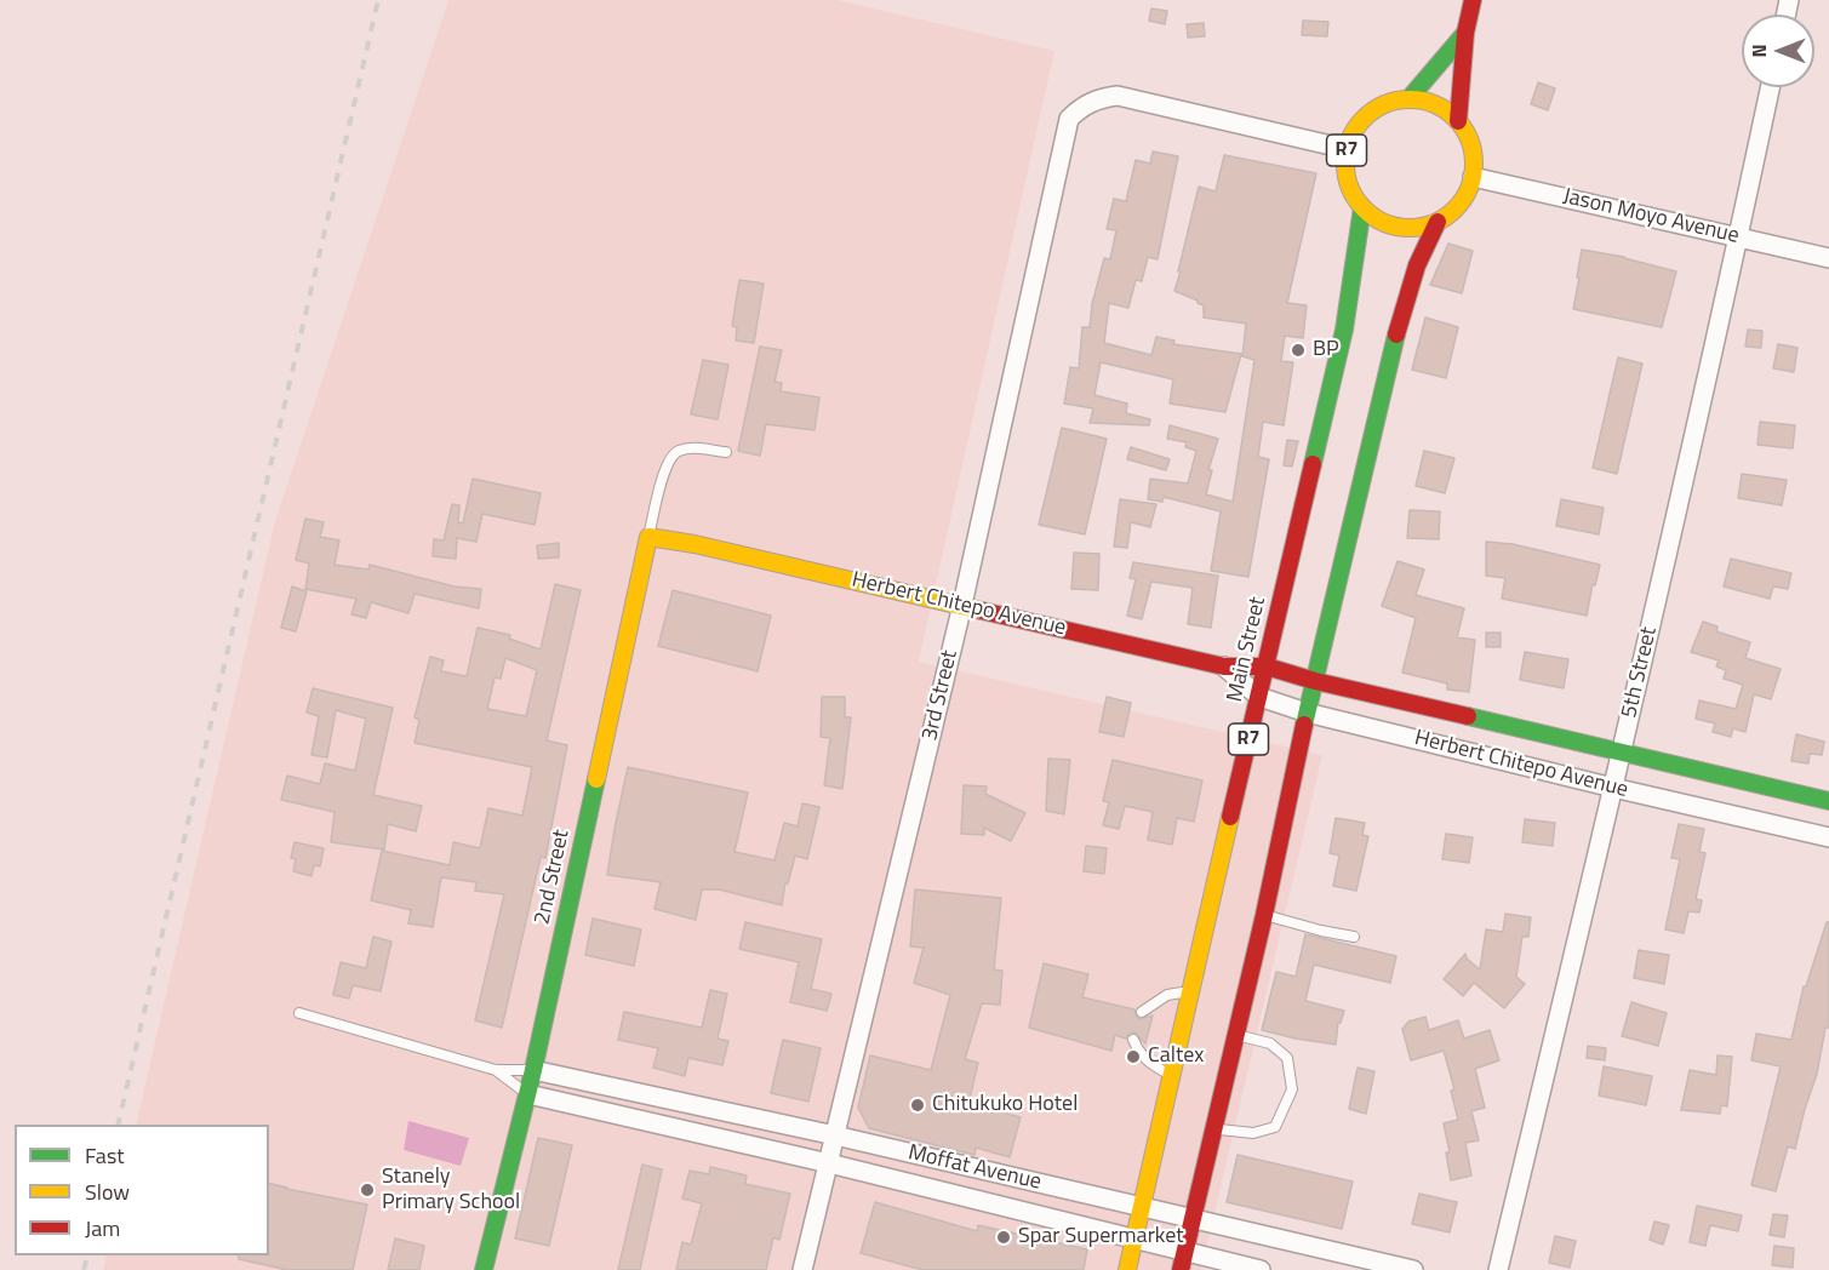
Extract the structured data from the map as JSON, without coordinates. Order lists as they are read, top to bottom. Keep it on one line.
{"streets":{"main road":["R7","Herbert Chitepo Avenue","Main Street","2nd Street"],"street":["Jason Moyo Avenue","5th Street","3rd Street","Moffat Avenue"]},"crossings":[["R7","Jason Moyo Avenue"],["R7","Herbert Chitepo Avenue"],["R7","Main Street"],["R7","3rd Street"],["R7","Moffat Avenue"],["Jason Moyo Avenue","Main Street"],["Jason Moyo Avenue","5th Street"],["Jason Moyo Avenue","3rd Street"],["Herbert Chitepo Avenue","Main Street"],["Herbert Chitepo Avenue","5th Street"],["Herbert Chitepo Avenue","3rd Street"],["Herbert Chitepo Avenue","2nd Street"],["Main Street","3rd Street"],["Main Street","Moffat Avenue"],["3rd Street","Moffat Avenue"],["2nd Street","Moffat Avenue"]],"places":["BP","Caltex","Chitukuko Hotel","Stanely Primary School","Spar Supermarket"],"legend":["Fast","Slow","Jam"],"north":"left"}
